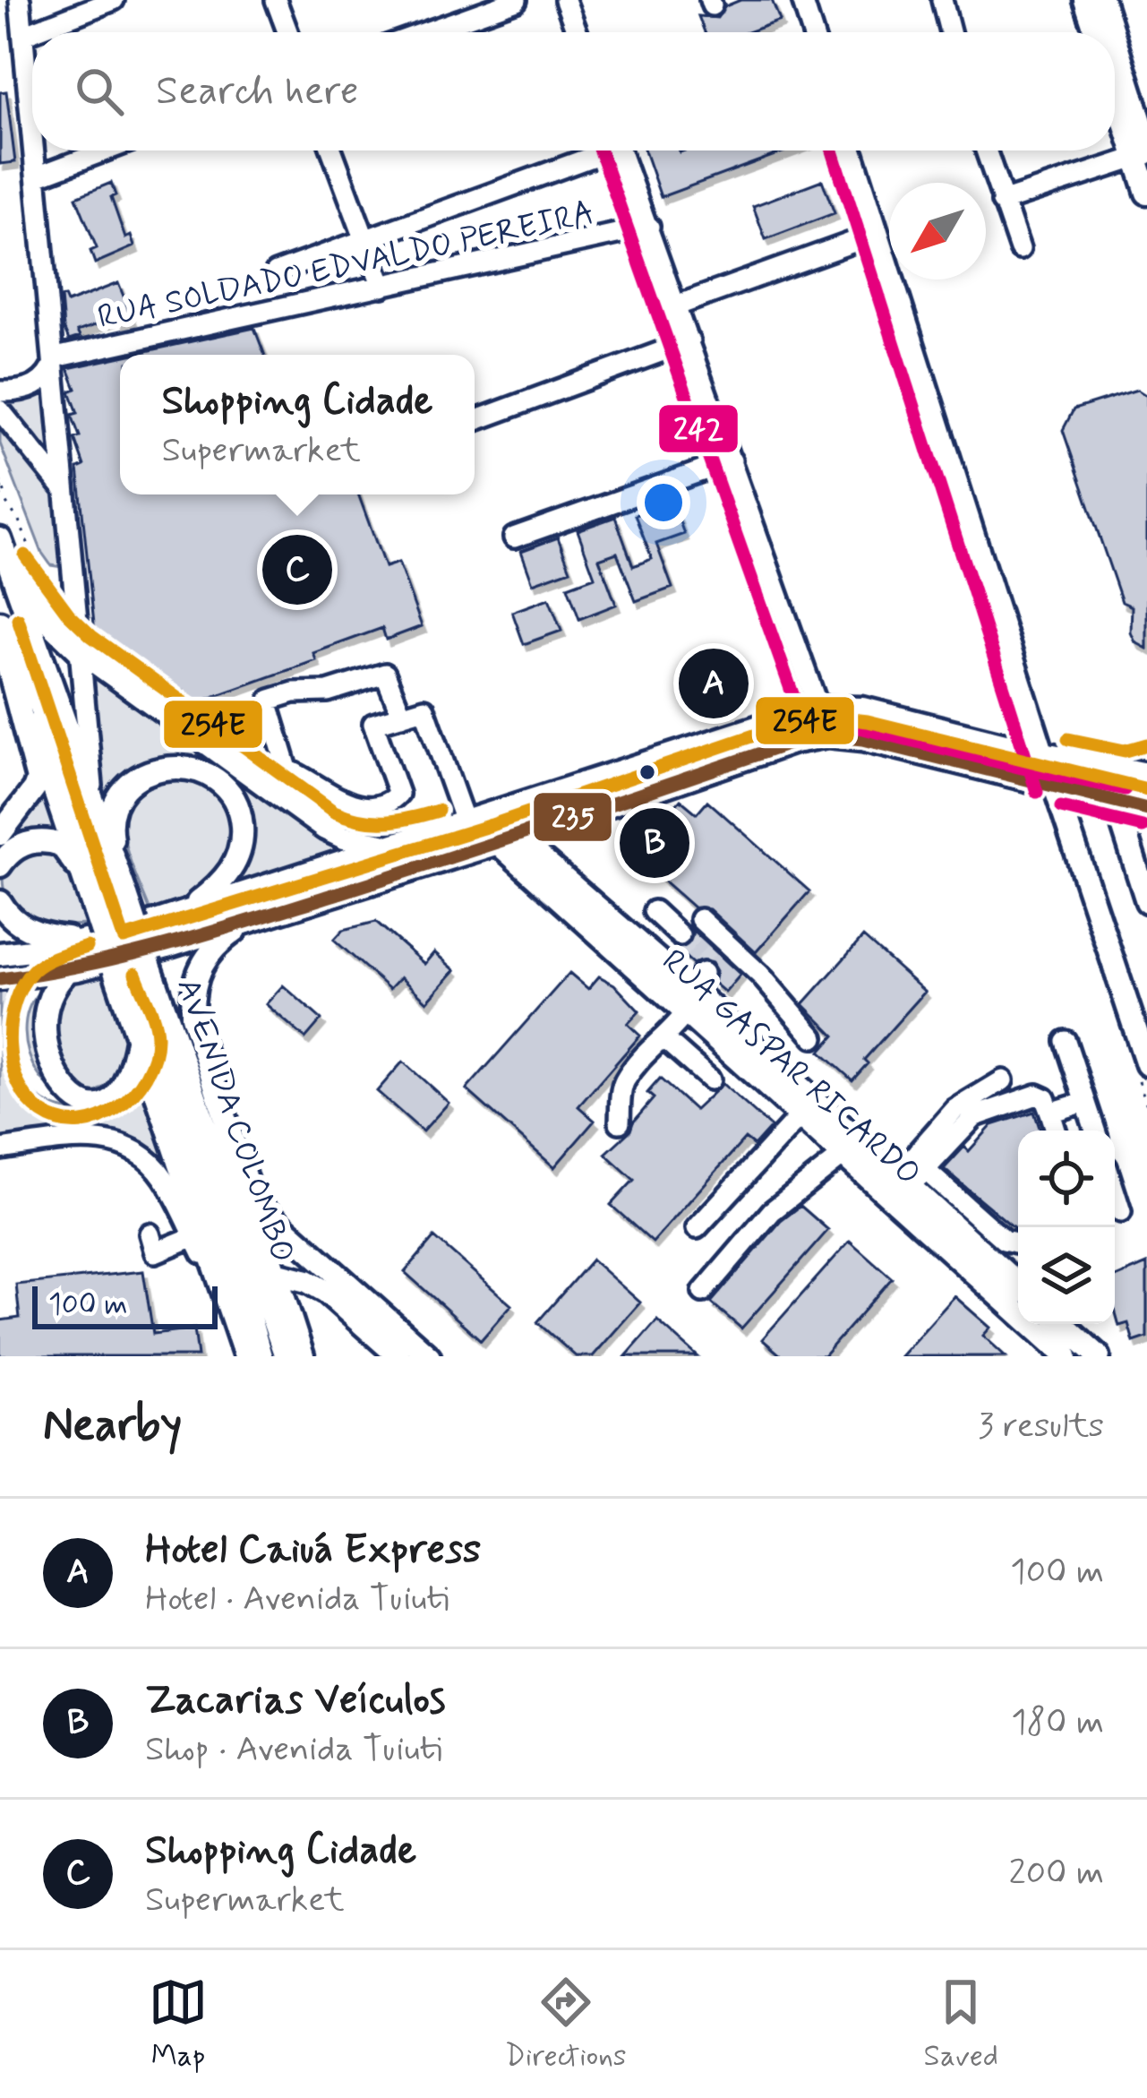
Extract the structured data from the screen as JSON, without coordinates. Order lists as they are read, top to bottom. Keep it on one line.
{"streets":{"main road":["RUA GASPAR RICARDO","AVENIDA COLOMBO"],"street":["RUA SOLDADO EDVALDO PEREIRA"]},"lines":["transit line 242","transit line 254E","transit line 235"],"scale_bar":"100 m","north":"bottom left","page":{"search":"Search here","popup":["Shopping Cidade","Supermarket"],"pins":["C","A","B"],"scale":"100 m","heading":["Nearby","3 results"],"list":[{"mark":"A","name":"Hotel Caiuá Express","note":"Hotel · Avenida Tuiuti","value":"100 m"},{"mark":"B","name":"Zacarias Veículos","note":"Shop · Avenida Tuiuti","value":"180 m"},{"mark":"C","name":"Shopping Cidade","note":"Supermarket","value":"200 m"}],"nav":["Map","Directions","Saved"]}}
